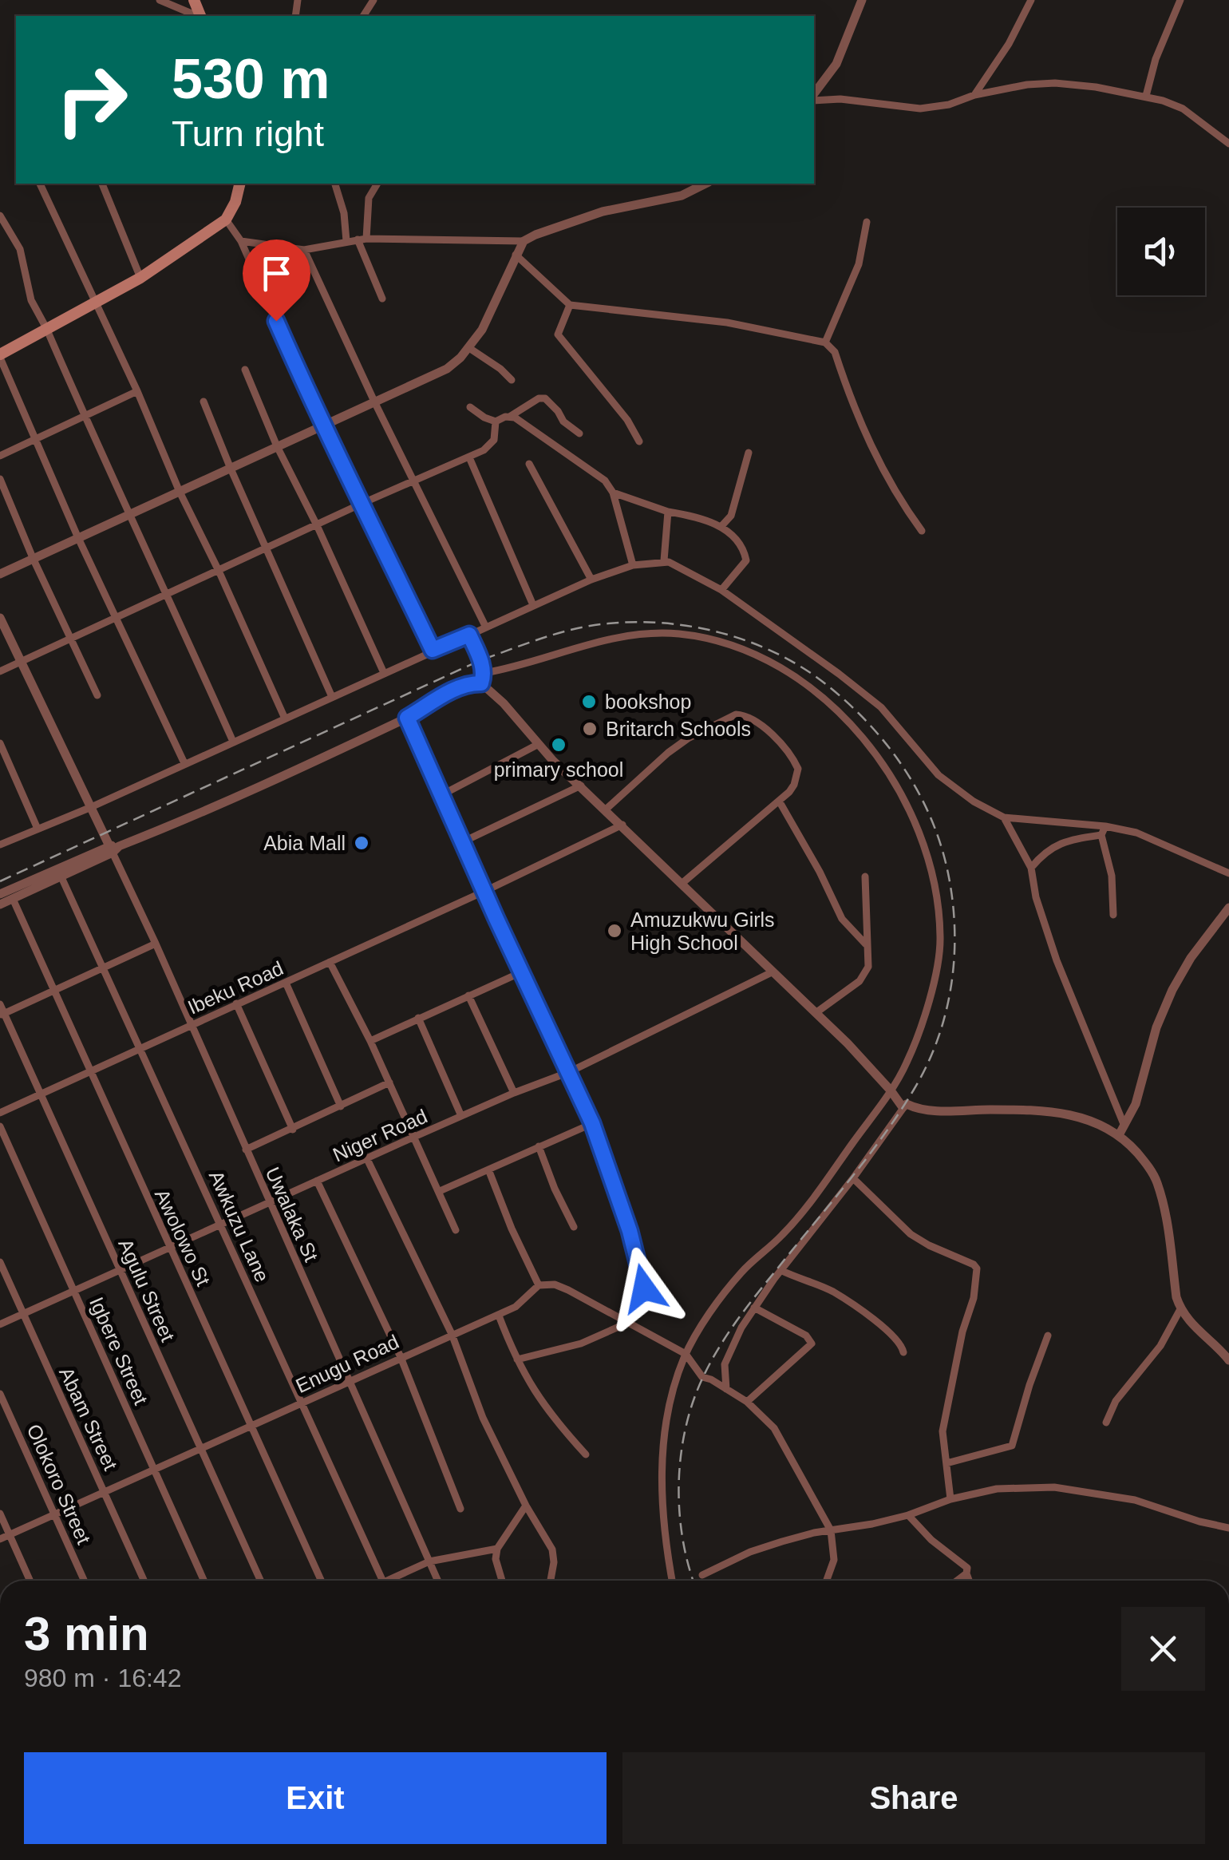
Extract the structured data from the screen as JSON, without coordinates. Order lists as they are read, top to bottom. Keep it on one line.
{"streets":{"street":["Ibeku Road","Niger Road","Uwalaka St","Awkuzu Lane","Awolowo St","Agulu Street","Igbere Street","Enugu Road","Abam Street","Olokoro Street"]},"crossings":[["Ibeku Road","Uwalaka St"],["Ibeku Road","Awkuzu Lane"],["Ibeku Road","Awolowo St"],["Ibeku Road","Agulu Street"],["Niger Road","Uwalaka St"],["Niger Road","Awkuzu Lane"],["Niger Road","Awolowo St"],["Niger Road","Agulu Street"],["Niger Road","Igbere Street"],["Niger Road","Abam Street"],["Uwalaka St","Enugu Road"],["Awkuzu Lane","Enugu Road"],["Awolowo St","Enugu Road"],["Agulu Street","Enugu Road"],["Igbere Street","Enugu Road"],["Enugu Road","Abam Street"],["Enugu Road","Olokoro Street"]],"places":["bookshop","Britarch Schools","primary school","Abia Mall","Amuzukwu Girls High School"],"page":{"turn":["530 m","Turn right"],"heading":["3 min","980 m · 16:42"],"buttons":["Exit","Share"]}}
